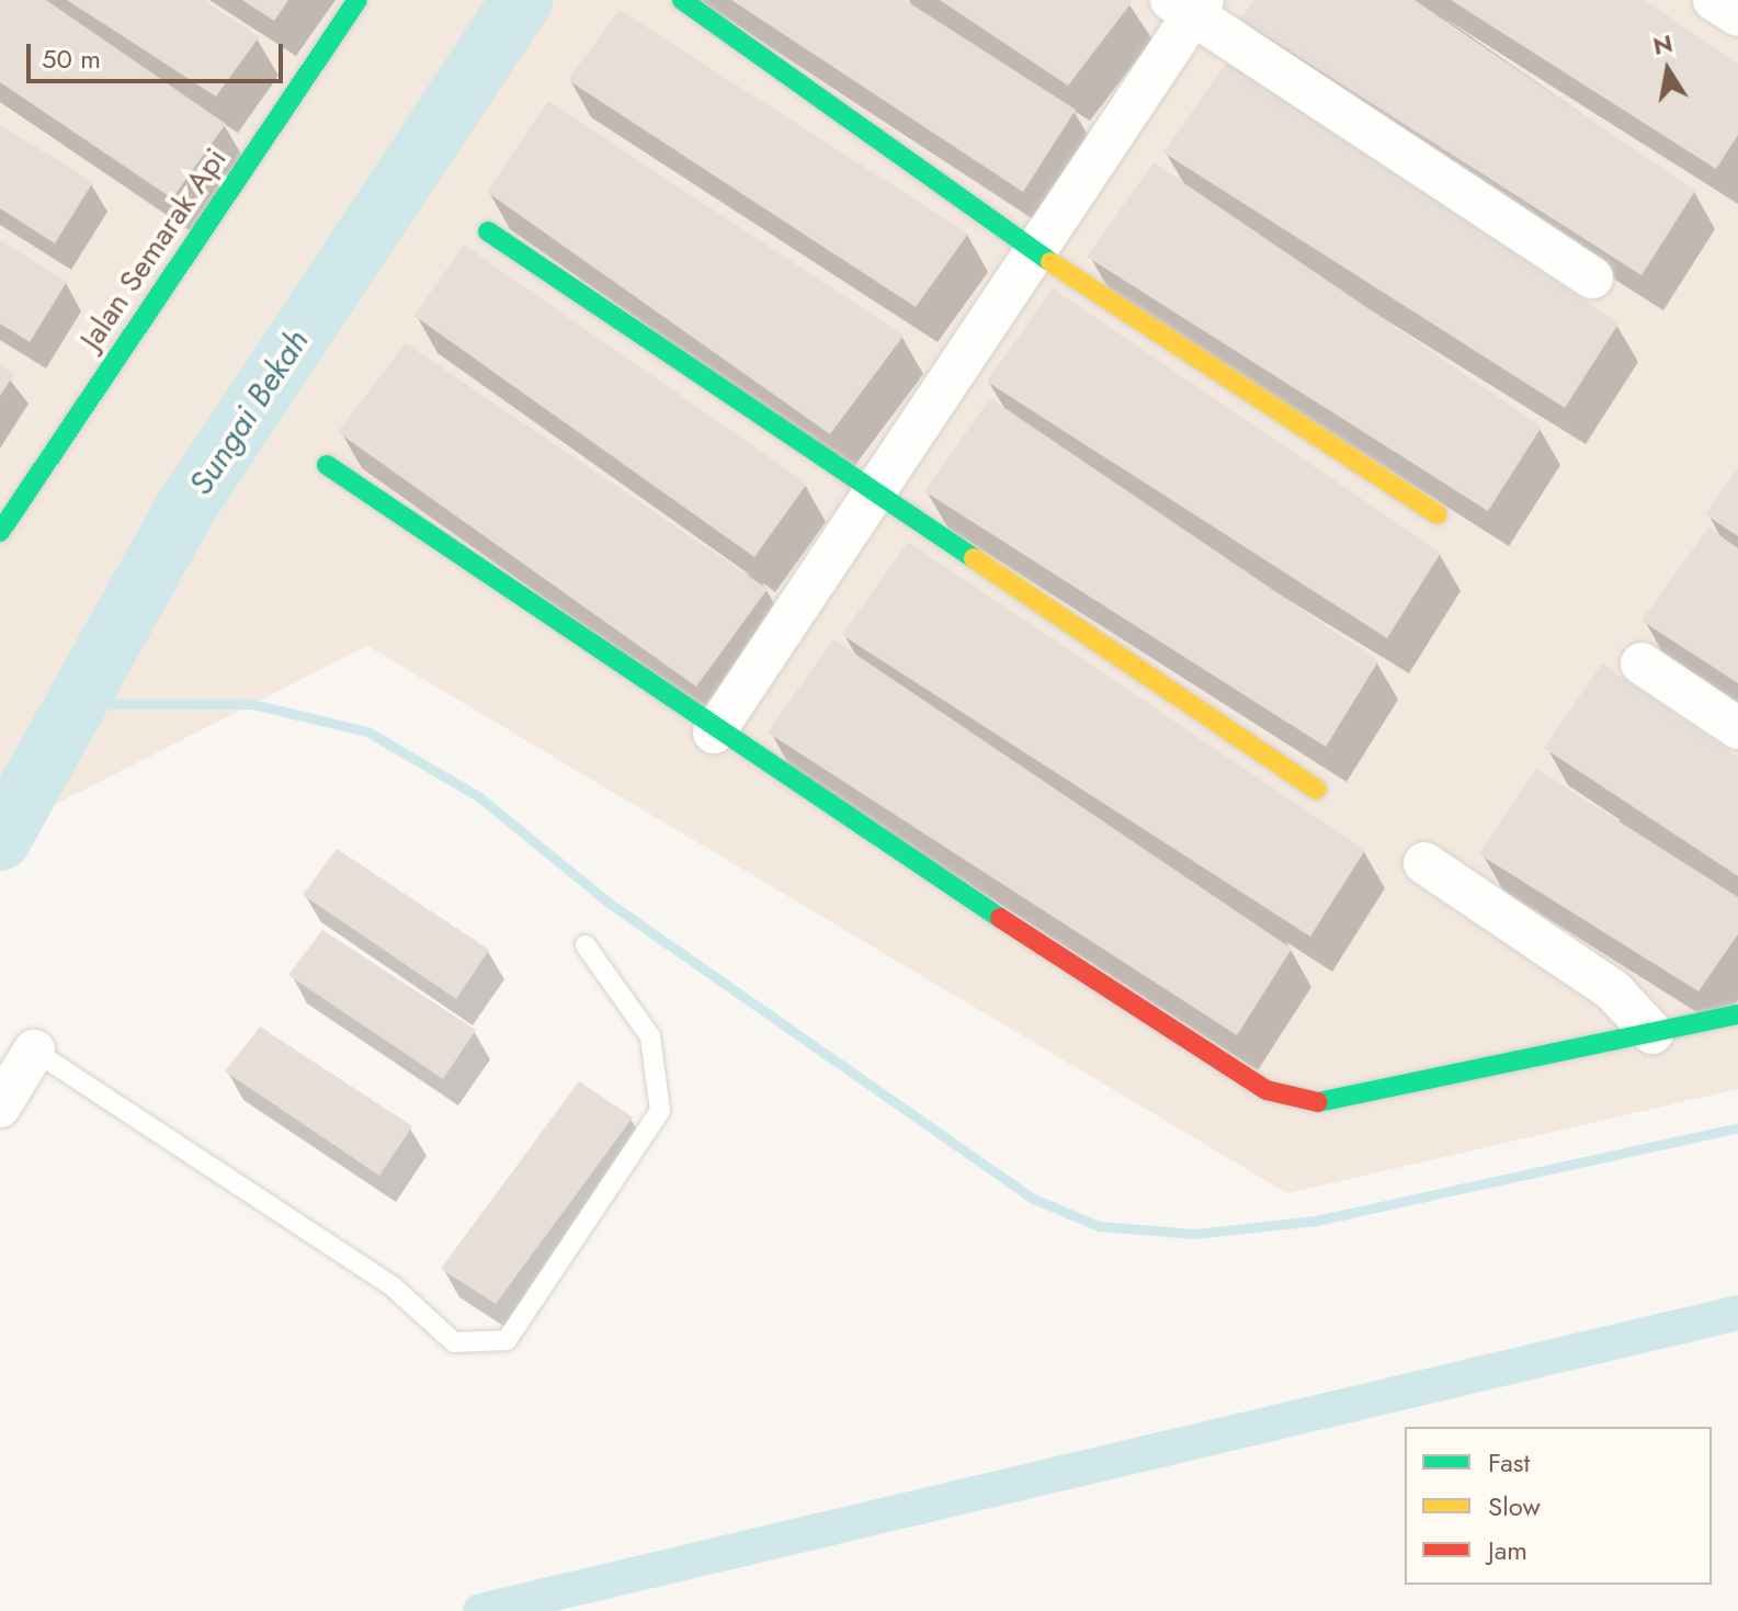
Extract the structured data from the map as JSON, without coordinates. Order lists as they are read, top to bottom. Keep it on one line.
{"streets":{"street":["Jalan Semarak Api"]},"water":["Sungai Bekah"],"legend":["Fast","Slow","Jam"],"scale_bar":"50 m","north":"top"}
